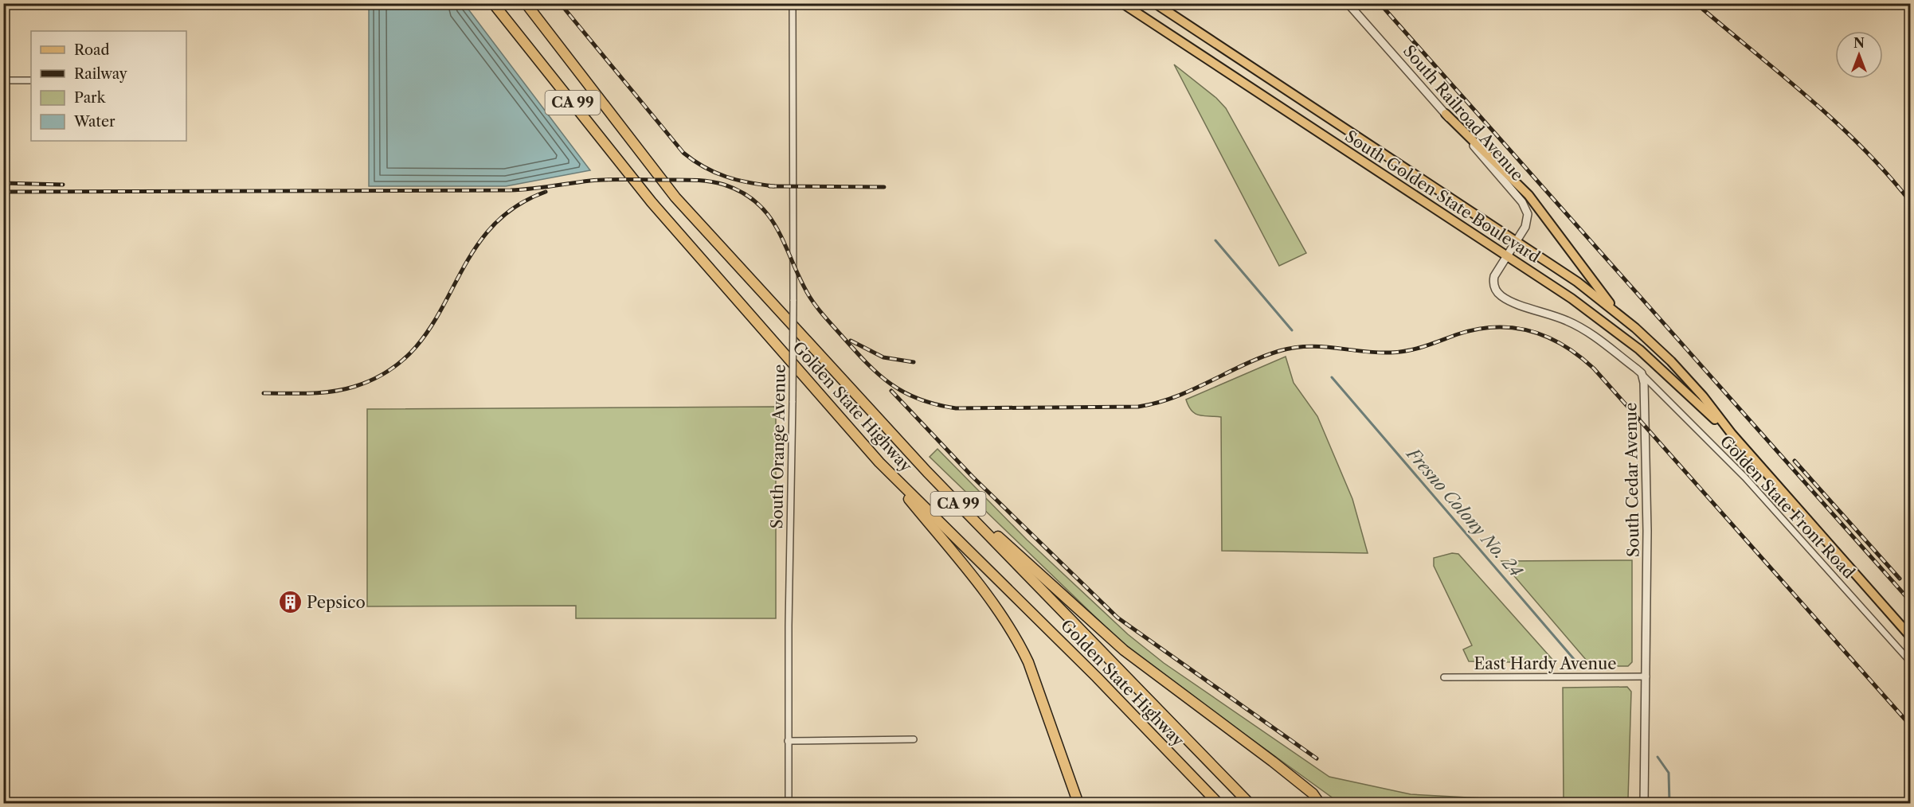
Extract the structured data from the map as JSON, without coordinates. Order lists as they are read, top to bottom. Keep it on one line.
{"streets":{"highway":["CA 99","Golden State Highway"],"main road":["South Golden State Boulevard"],"street":["South Railroad Avenue","South Orange Avenue","South Cedar Avenue","Golden State Front Road","East Hardy Avenue"]},"crossings":[["South Railroad Avenue","South Golden State Boulevard"],["South Cedar Avenue","Golden State Front Road"],["South Cedar Avenue","East Hardy Avenue"]],"water":["Fresno Colony No. 24"],"places":{"building":["Pepsico"]},"legend":["Road","Railway","Park","Water"],"north":"top"}
